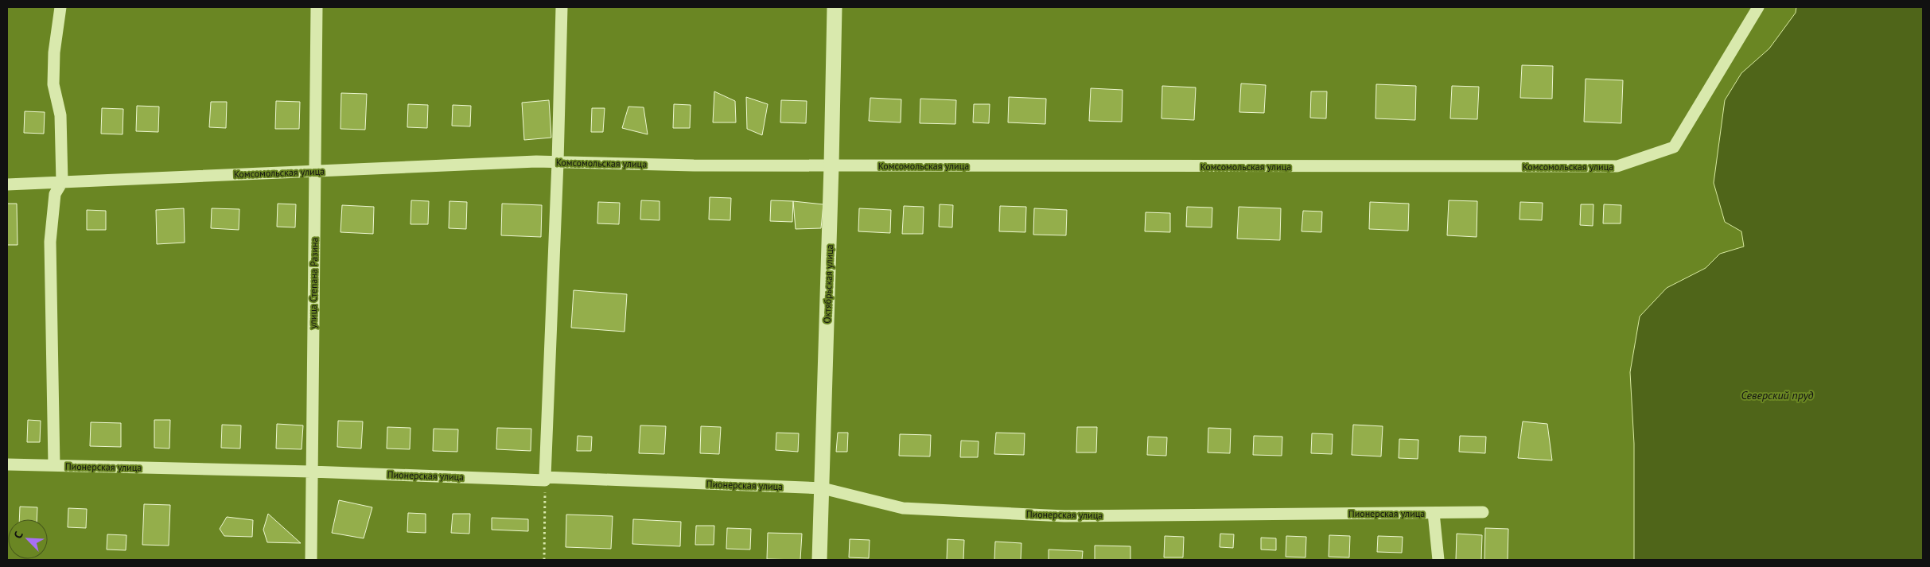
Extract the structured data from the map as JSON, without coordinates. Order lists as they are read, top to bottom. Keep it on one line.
{"streets":{"street":["Комсомольская улица","улица Степана Разина","Октябрьская улица","Пионерская улица"]},"crossings":[["Комсомольская улица","улица Степана Разина"],["Комсомольская улица","Октябрьская улица"],["улица Степана Разина","Пионерская улица"],["Октябрьская улица","Пионерская улица"]],"water":["Северский пруд"],"north":"top left"}
